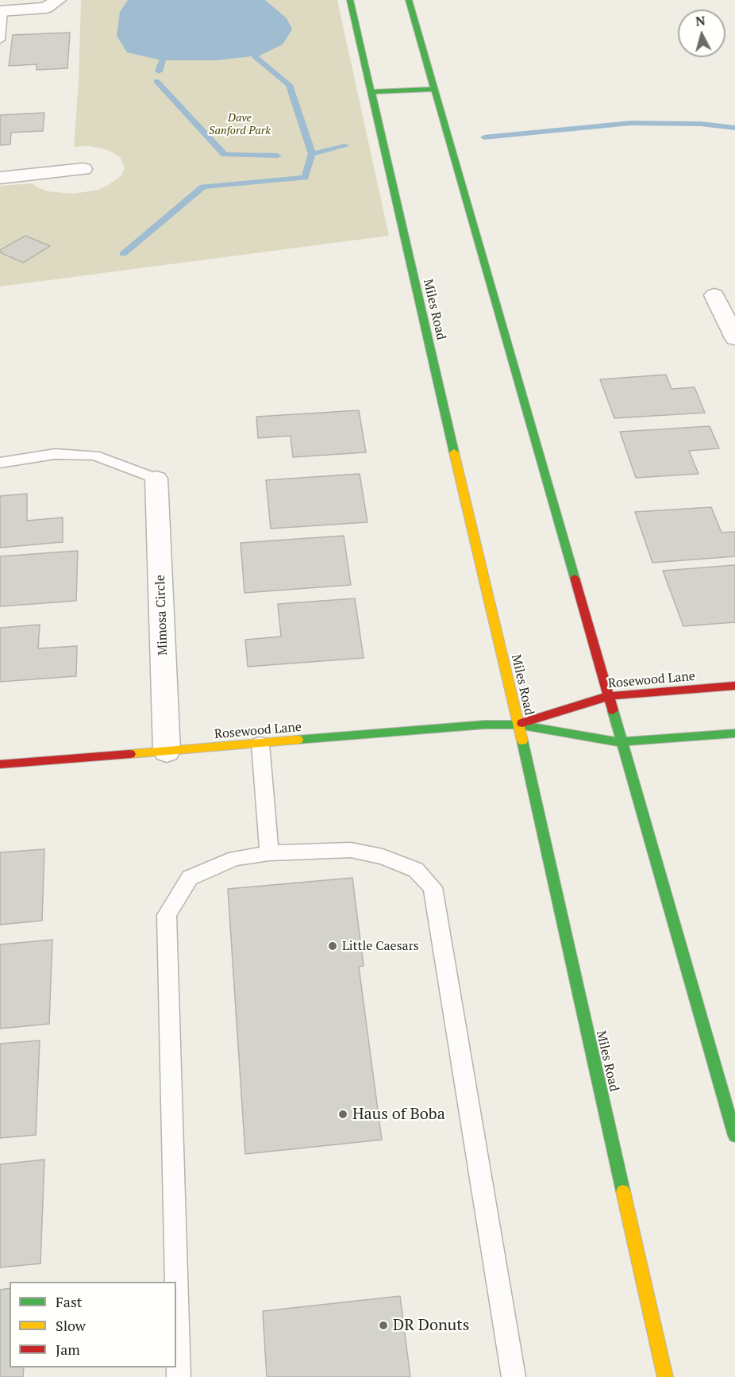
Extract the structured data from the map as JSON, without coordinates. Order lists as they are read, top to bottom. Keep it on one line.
{"streets":{"main road":["Miles Road","Rosewood Lane"],"street":["Mimosa Circle"]},"crossings":[["Miles Road","Rosewood Lane"],["Mimosa Circle","Rosewood Lane"]],"parks":["Dave Sanford Park"],"places":["Little Caesars","Haus of Boba","DR Donuts"],"legend":["Fast","Slow","Jam"],"north":"top"}
